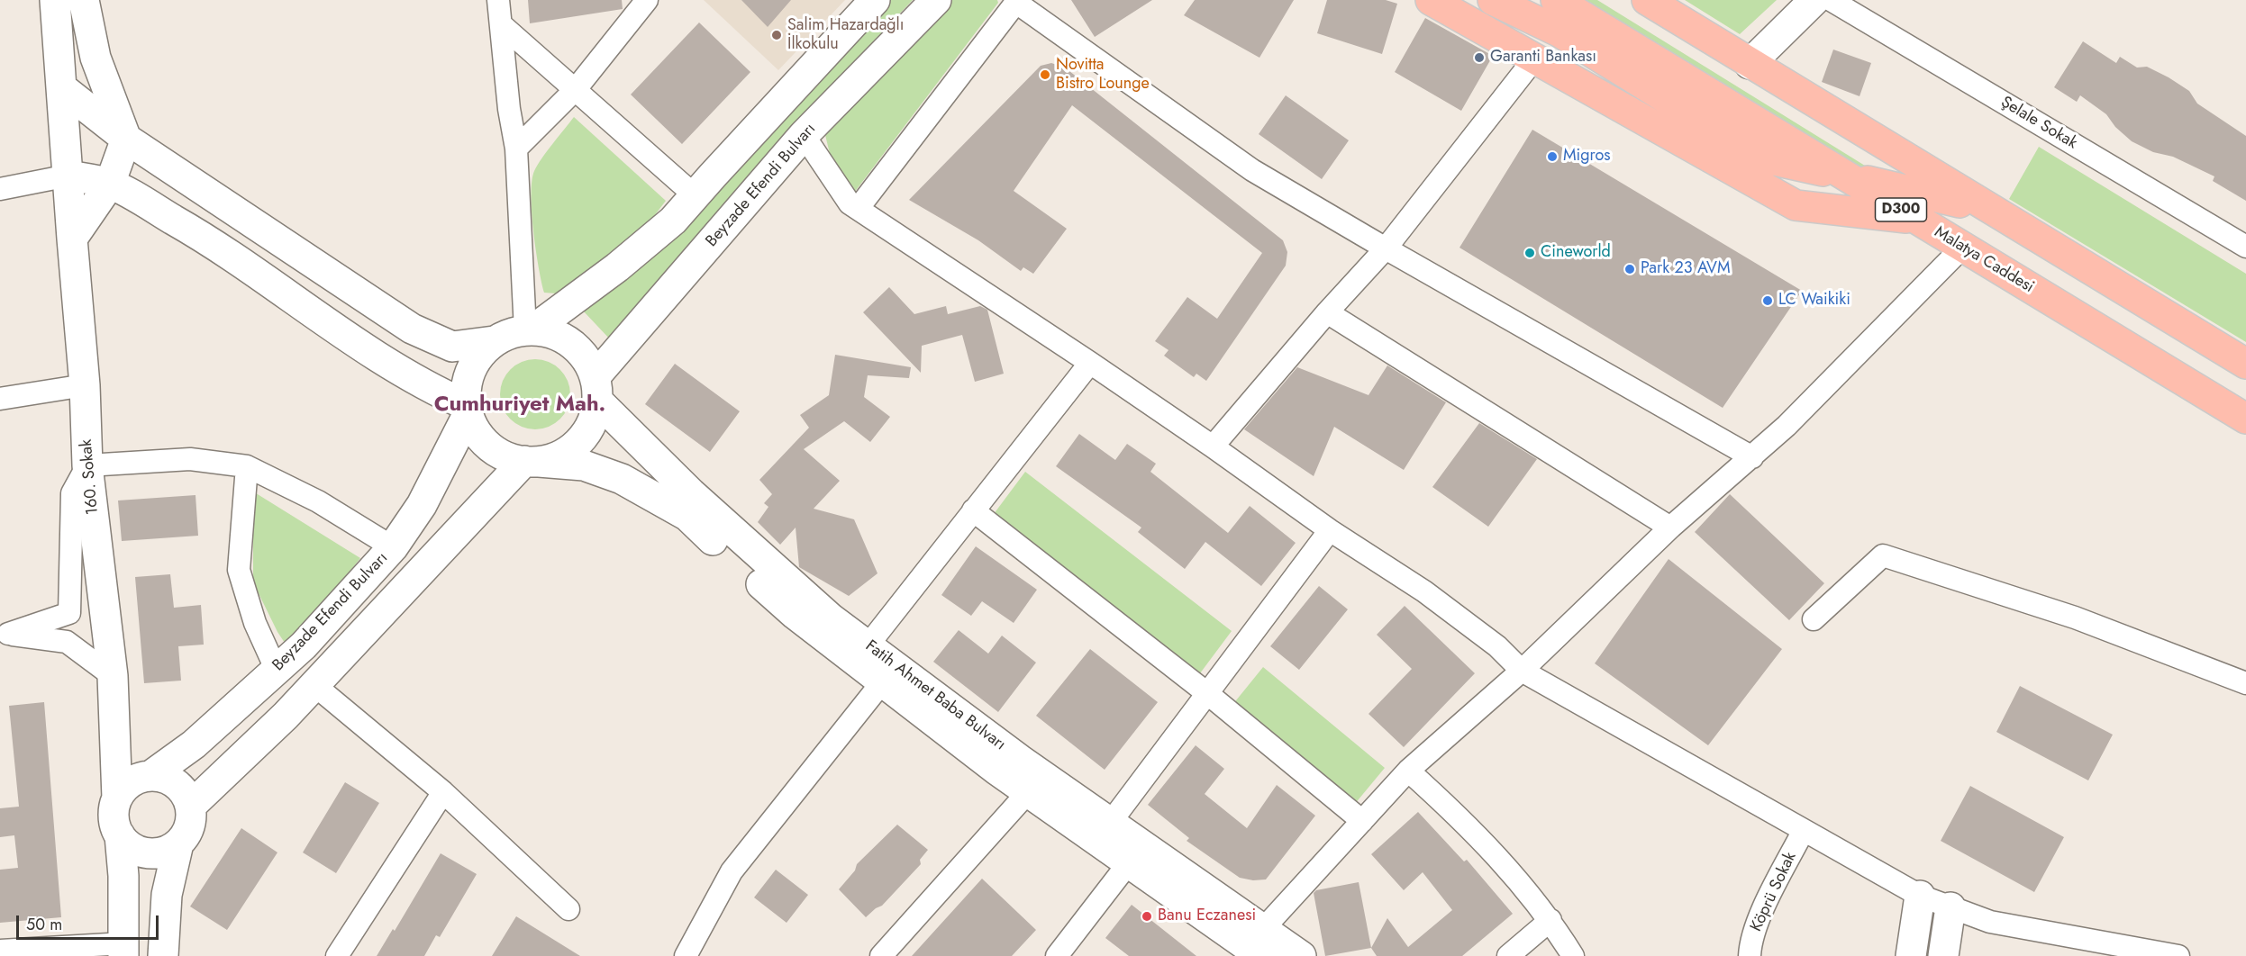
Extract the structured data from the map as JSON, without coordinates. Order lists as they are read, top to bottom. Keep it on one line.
{"streets":{"highway":["D300","Malatya Caddesi"],"main road":["Beyzade Efendi Bulvarı","160. Sokak","Fatih Ahmet Baba Bulvarı"],"street":["Şelale Sokak","Köprü Sokak"]},"crossings":[["Beyzade Efendi Bulvarı","160. Sokak"],["Beyzade Efendi Bulvarı","Fatih Ahmet Baba Bulvarı"]],"districts":["Cumhuriyet Mah."],"places":["Salim Hazardağlı İlkokulu","Garanti Bankası","Novitta Bistro Lounge","Migros","Cineworld","Park 23 AVM","LC Waikiki","Banu Eczanesi"],"scale_bar":"50 m"}
